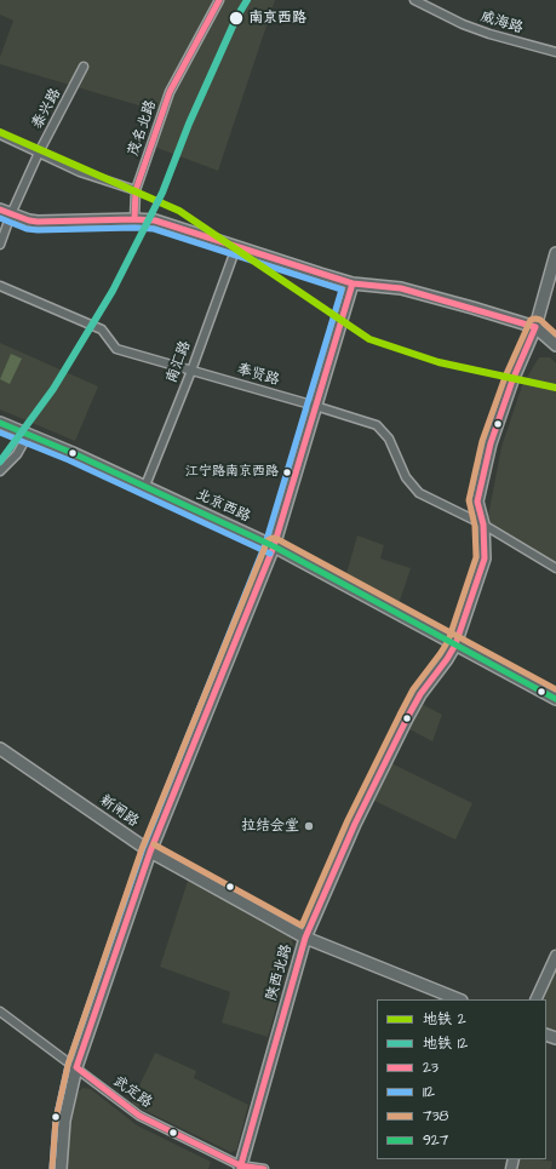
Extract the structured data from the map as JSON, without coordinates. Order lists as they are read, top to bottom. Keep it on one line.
{"streets":{"main road":["北京西路","新闸路","陕西北路"],"street":["威海路","泰兴路","茂名北路","南汇路","奉贤路","武定路"]},"crossings":[["南汇路","奉贤路"],["南汇路","北京西路"],["奉贤路","陕西北路"],["北京西路","陕西北路"],["新闸路","陕西北路"],["陕西北路","武定路"]],"places":["南京西路","江宁路南京西路","拉结会堂"],"lines":["metro line 12","transit line 23","metro line 2","transit line 112","transit line 738","transit line 927"],"legend":["地铁 2","地铁 12","23","112","738","927"]}
